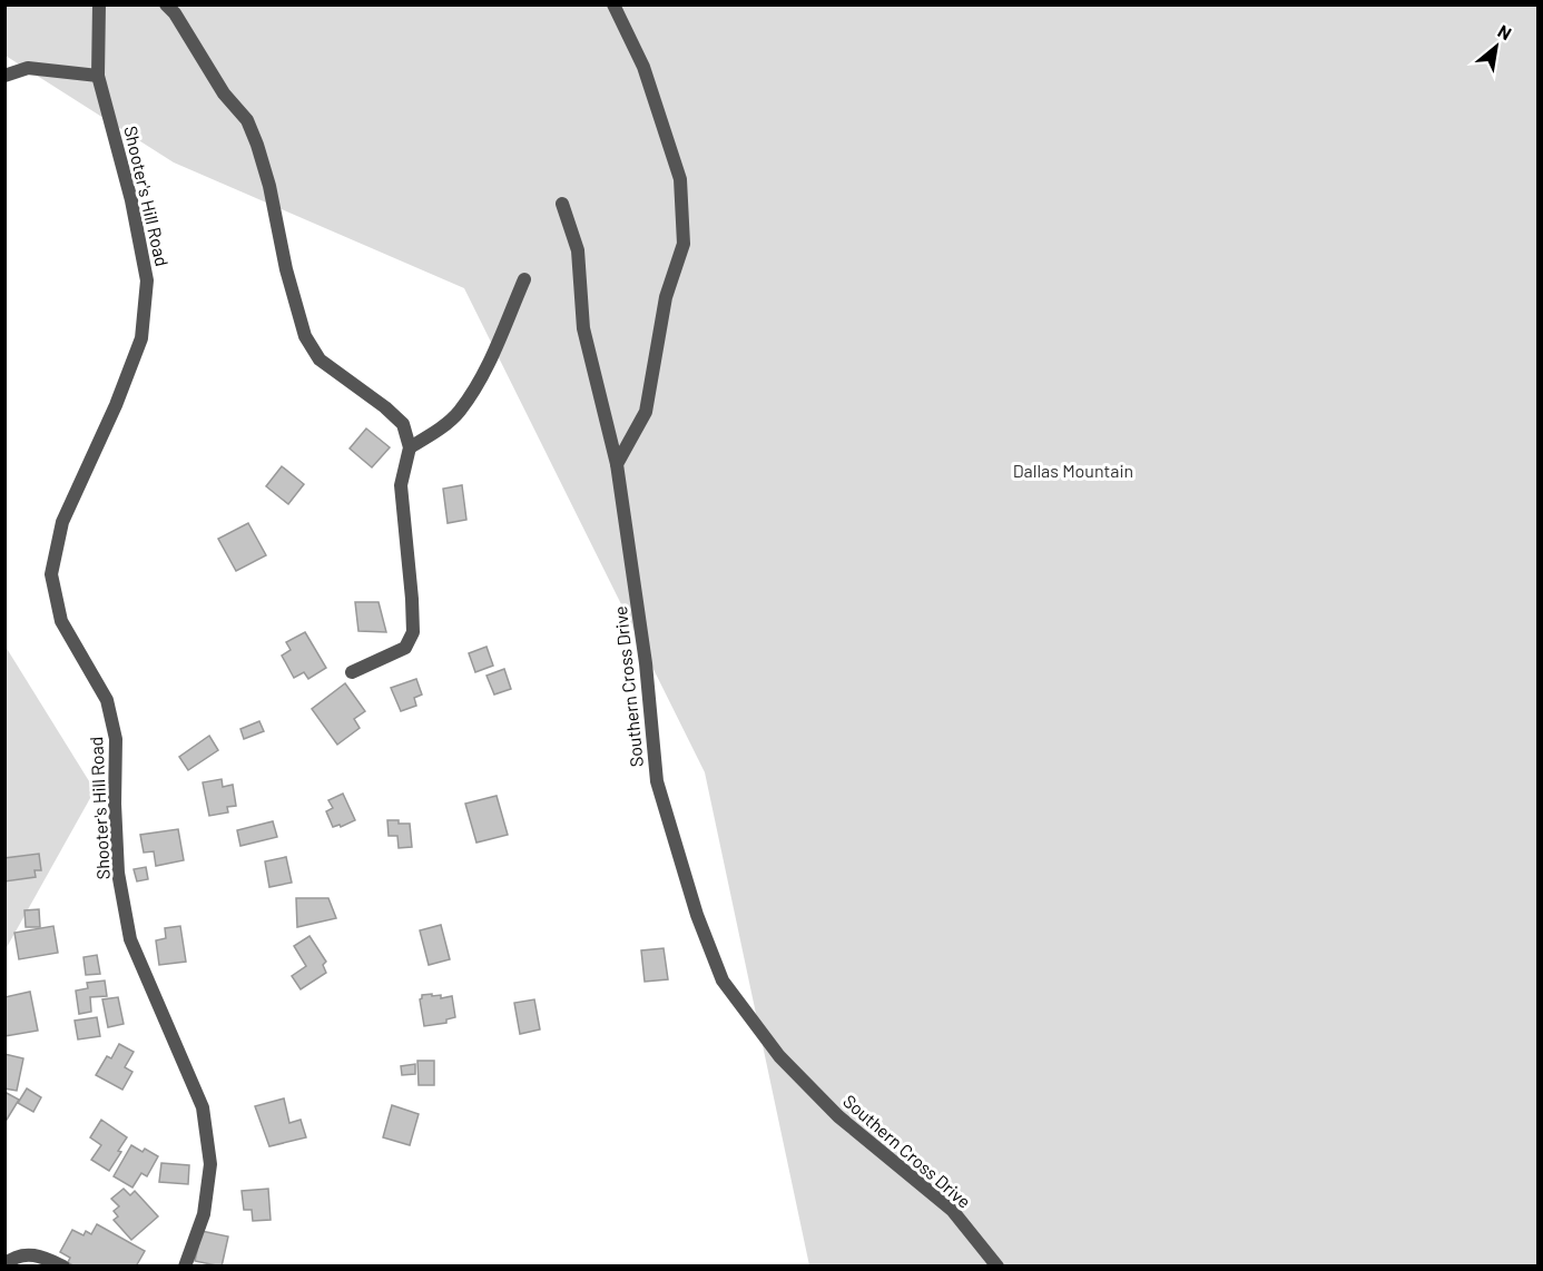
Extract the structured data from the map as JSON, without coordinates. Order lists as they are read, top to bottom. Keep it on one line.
{"streets":{"street":["Shooter's Hill Road","Southern Cross Drive"]},"parks":["Dallas Mountain"],"north":"top right"}
